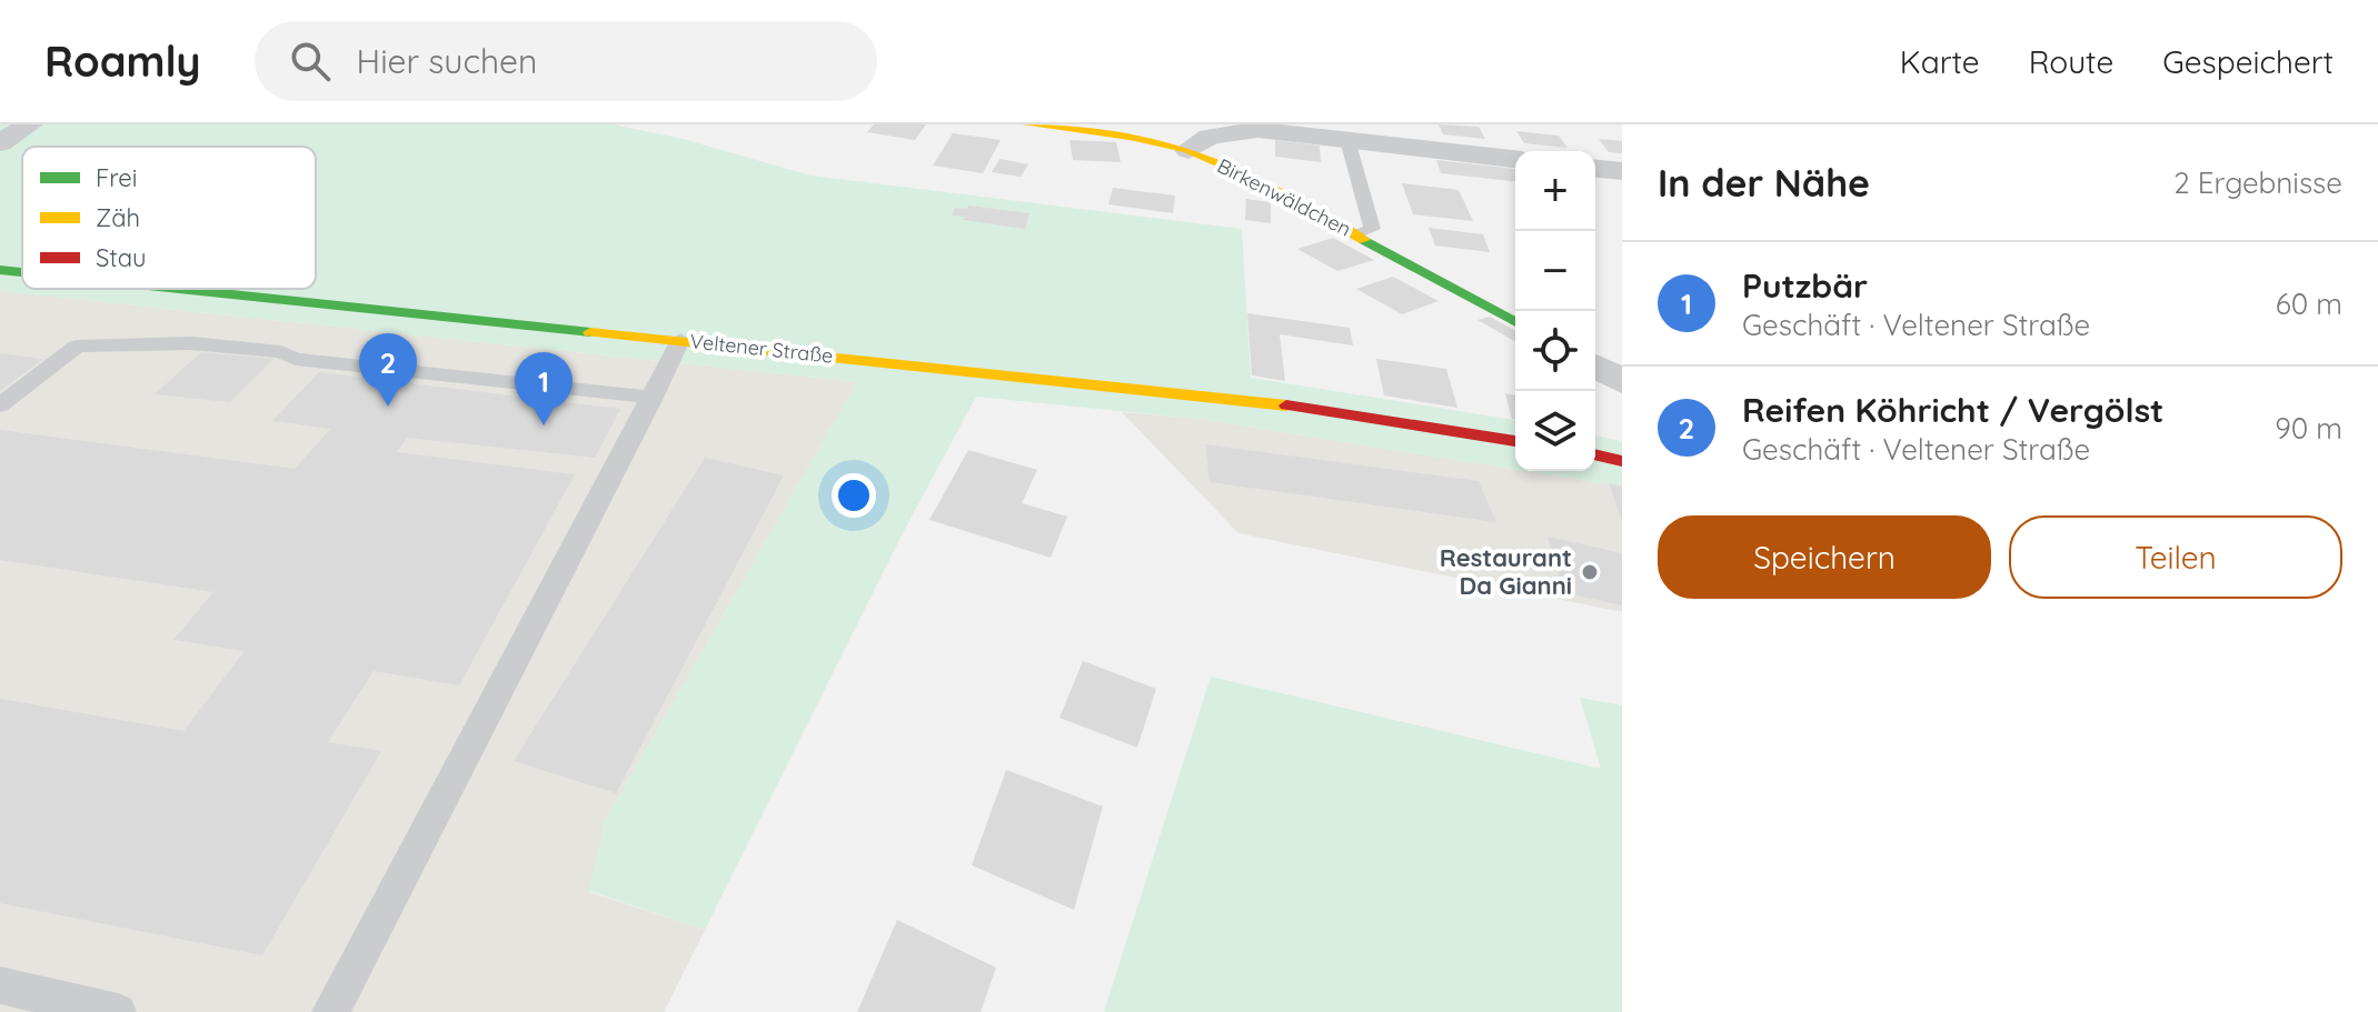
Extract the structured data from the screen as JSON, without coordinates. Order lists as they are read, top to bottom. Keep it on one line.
{"streets":{"main road":["Birkenwäldchen","Veltener Straße"]},"places":["Restaurant Da Gianni"],"legend":["Frei","Zäh","Stau"],"page":{"header":"Roamly","search":"Hier suchen","nav":["Karte","Route","Gespeichert"],"heading":["In der Nähe","2 Ergebnisse"],"map_buttons":["+","−"],"list":[{"mark":"1","name":"Putzbär","note":"Geschäft · Veltener Straße","value":"60 m"},{"mark":"2","name":"Reifen Köhricht / Vergölst","note":"Geschäft · Veltener Straße","value":"90 m"}],"pins":["2","1"],"buttons":["Speichern","Teilen"]}}
